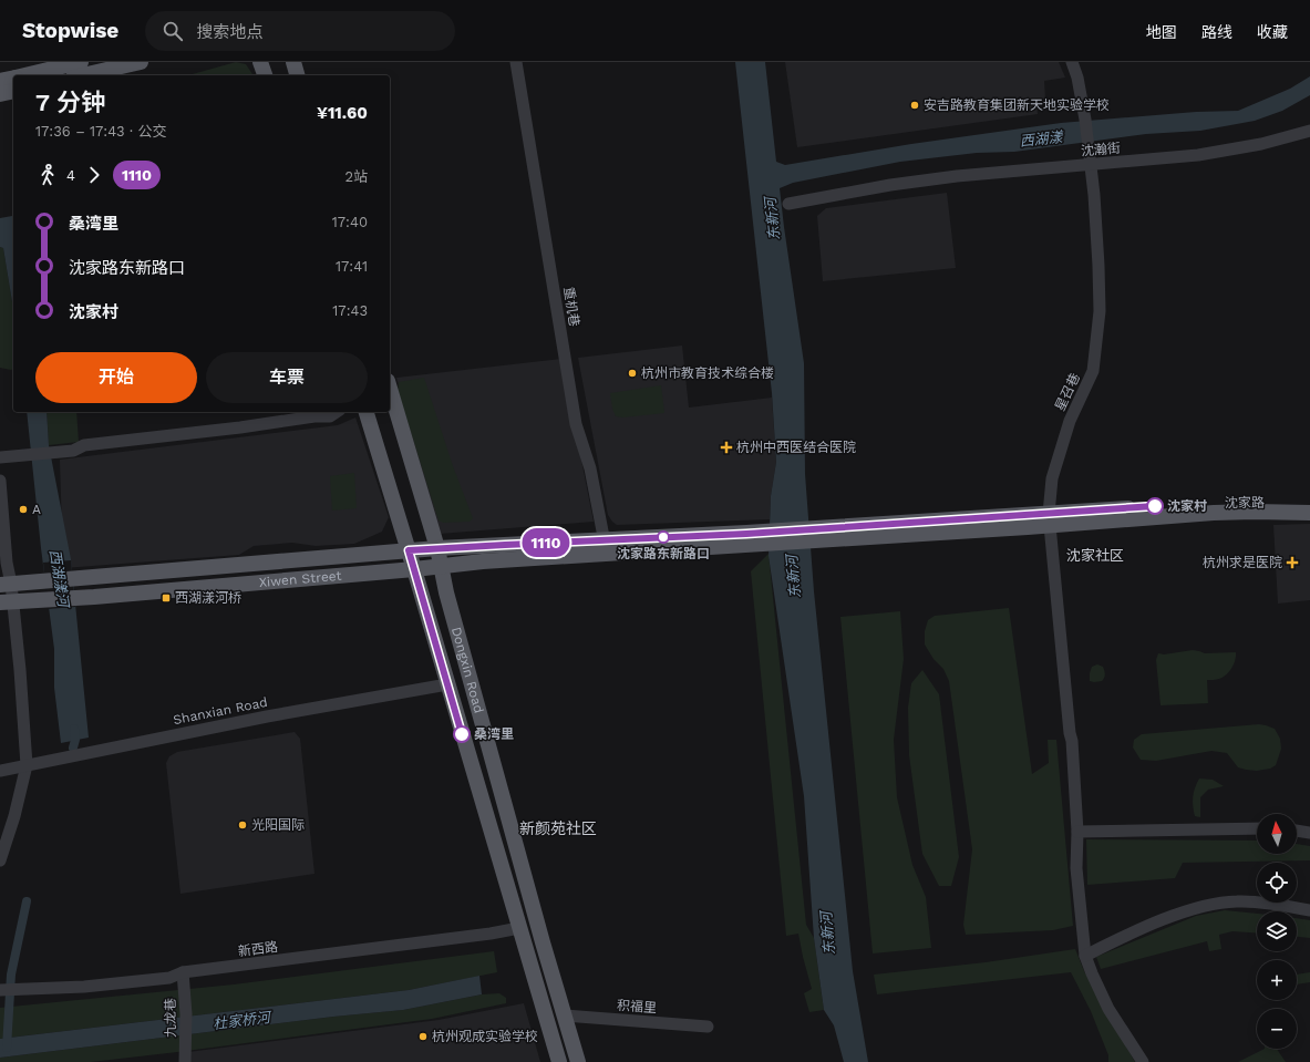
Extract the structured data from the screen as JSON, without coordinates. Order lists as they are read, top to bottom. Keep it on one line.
{"streets":{"main road":["沈家路","Xiwen Street","Dongxin Road"],"street":["沈瀚街","重机巷","星召巷","Shanxian Road","新西路","积福里","九龙巷"]},"crossings":[["沈瀚街","星召巷"],["重机巷","沈家路"],["重机巷","Xiwen Street"],["星召巷","沈家路"],["沈家路","Xiwen Street"],["Xiwen Street","Dongxin Road"],["Dongxin Road","Shanxian Road"],["Dongxin Road","新西路"],["Dongxin Road","积福里"],["新西路","九龙巷"]],"districts":["沈家社区","新颜苑社区"],"water":["西湖漾","东新河","西湖漾河","杜家桥河"],"places":{"other":["安吉路教育集团新天地实验学校","杭州市教育技术综合楼","沈家村","A","沈家路东新路口","桑湾里","光阳国际","杭州观成实验学校"],"health":["杭州中西医结合医院","杭州求是医院"],"transit":["西湖漾河桥"]},"lines":["bus line 1110"],"north":"top","page":{"header":"Stopwise","search":"搜索地点","nav":["地图","路线","收藏"],"on_map":"1110","heading":["7 分钟","17:36 – 17:43 · 公交","¥11.60"],"legs":["4","1110","2站"],"list":[{"name":"桑湾里","value":"17:40"},{"name":"沈家路东新路口","value":"17:41"},{"name":"沈家村","value":"17:43"}],"buttons":["开始","车票"],"map_buttons":["+","−"]}}
